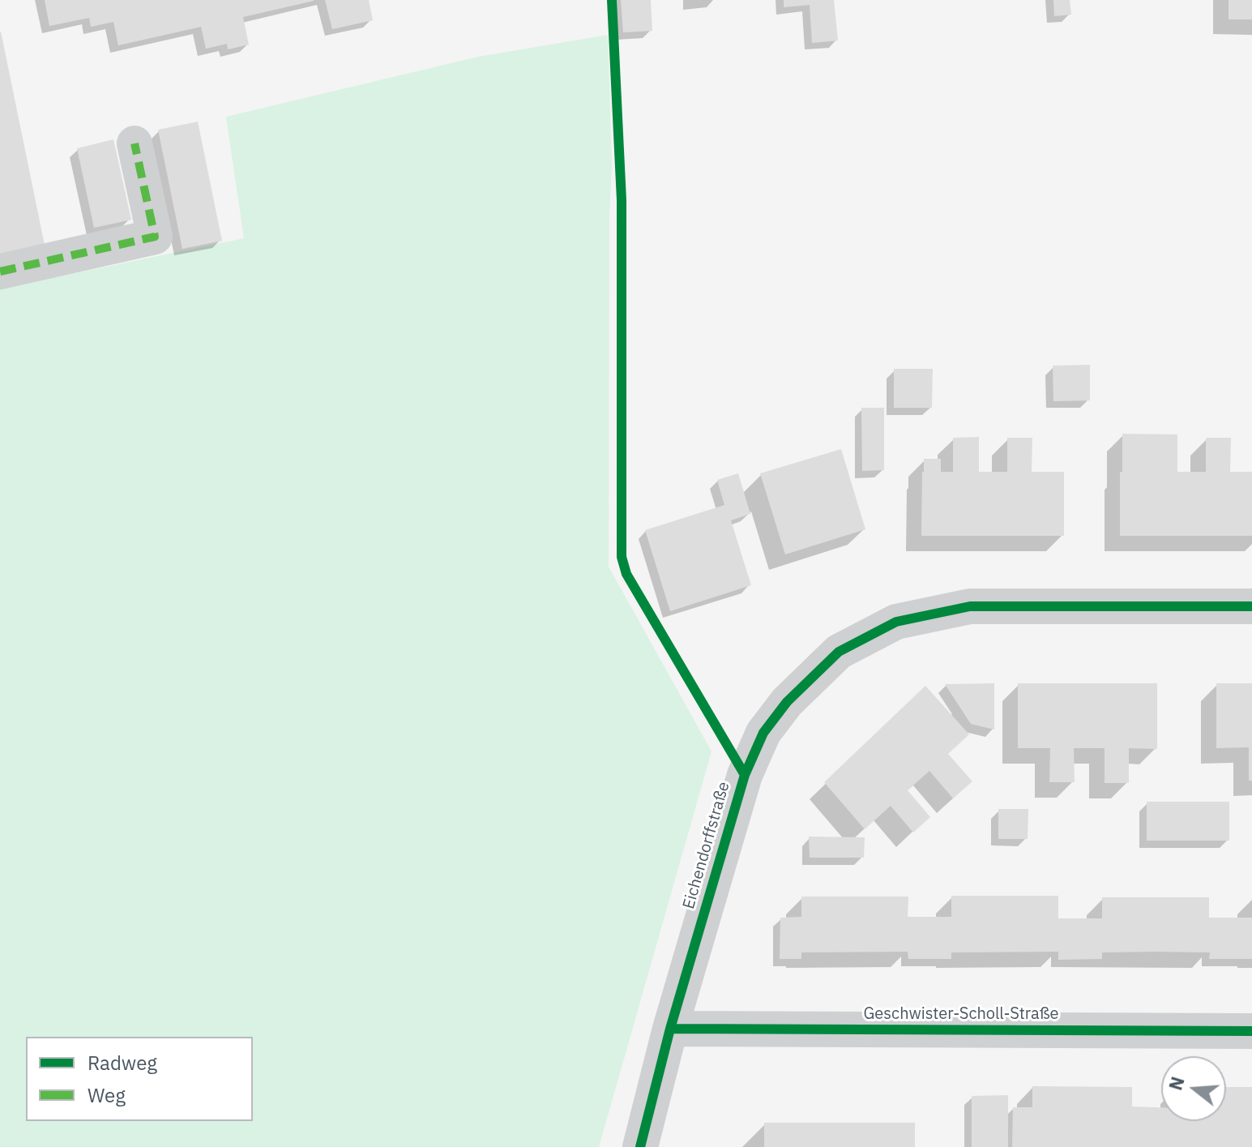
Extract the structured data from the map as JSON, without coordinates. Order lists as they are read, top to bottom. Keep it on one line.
{"streets":{"street":["Eichendorffstraße","Geschwister-Scholl-Straße"]},"crossings":[["Eichendorffstraße","Geschwister-Scholl-Straße"]],"legend":["Radweg","Weg"],"north":"left"}
